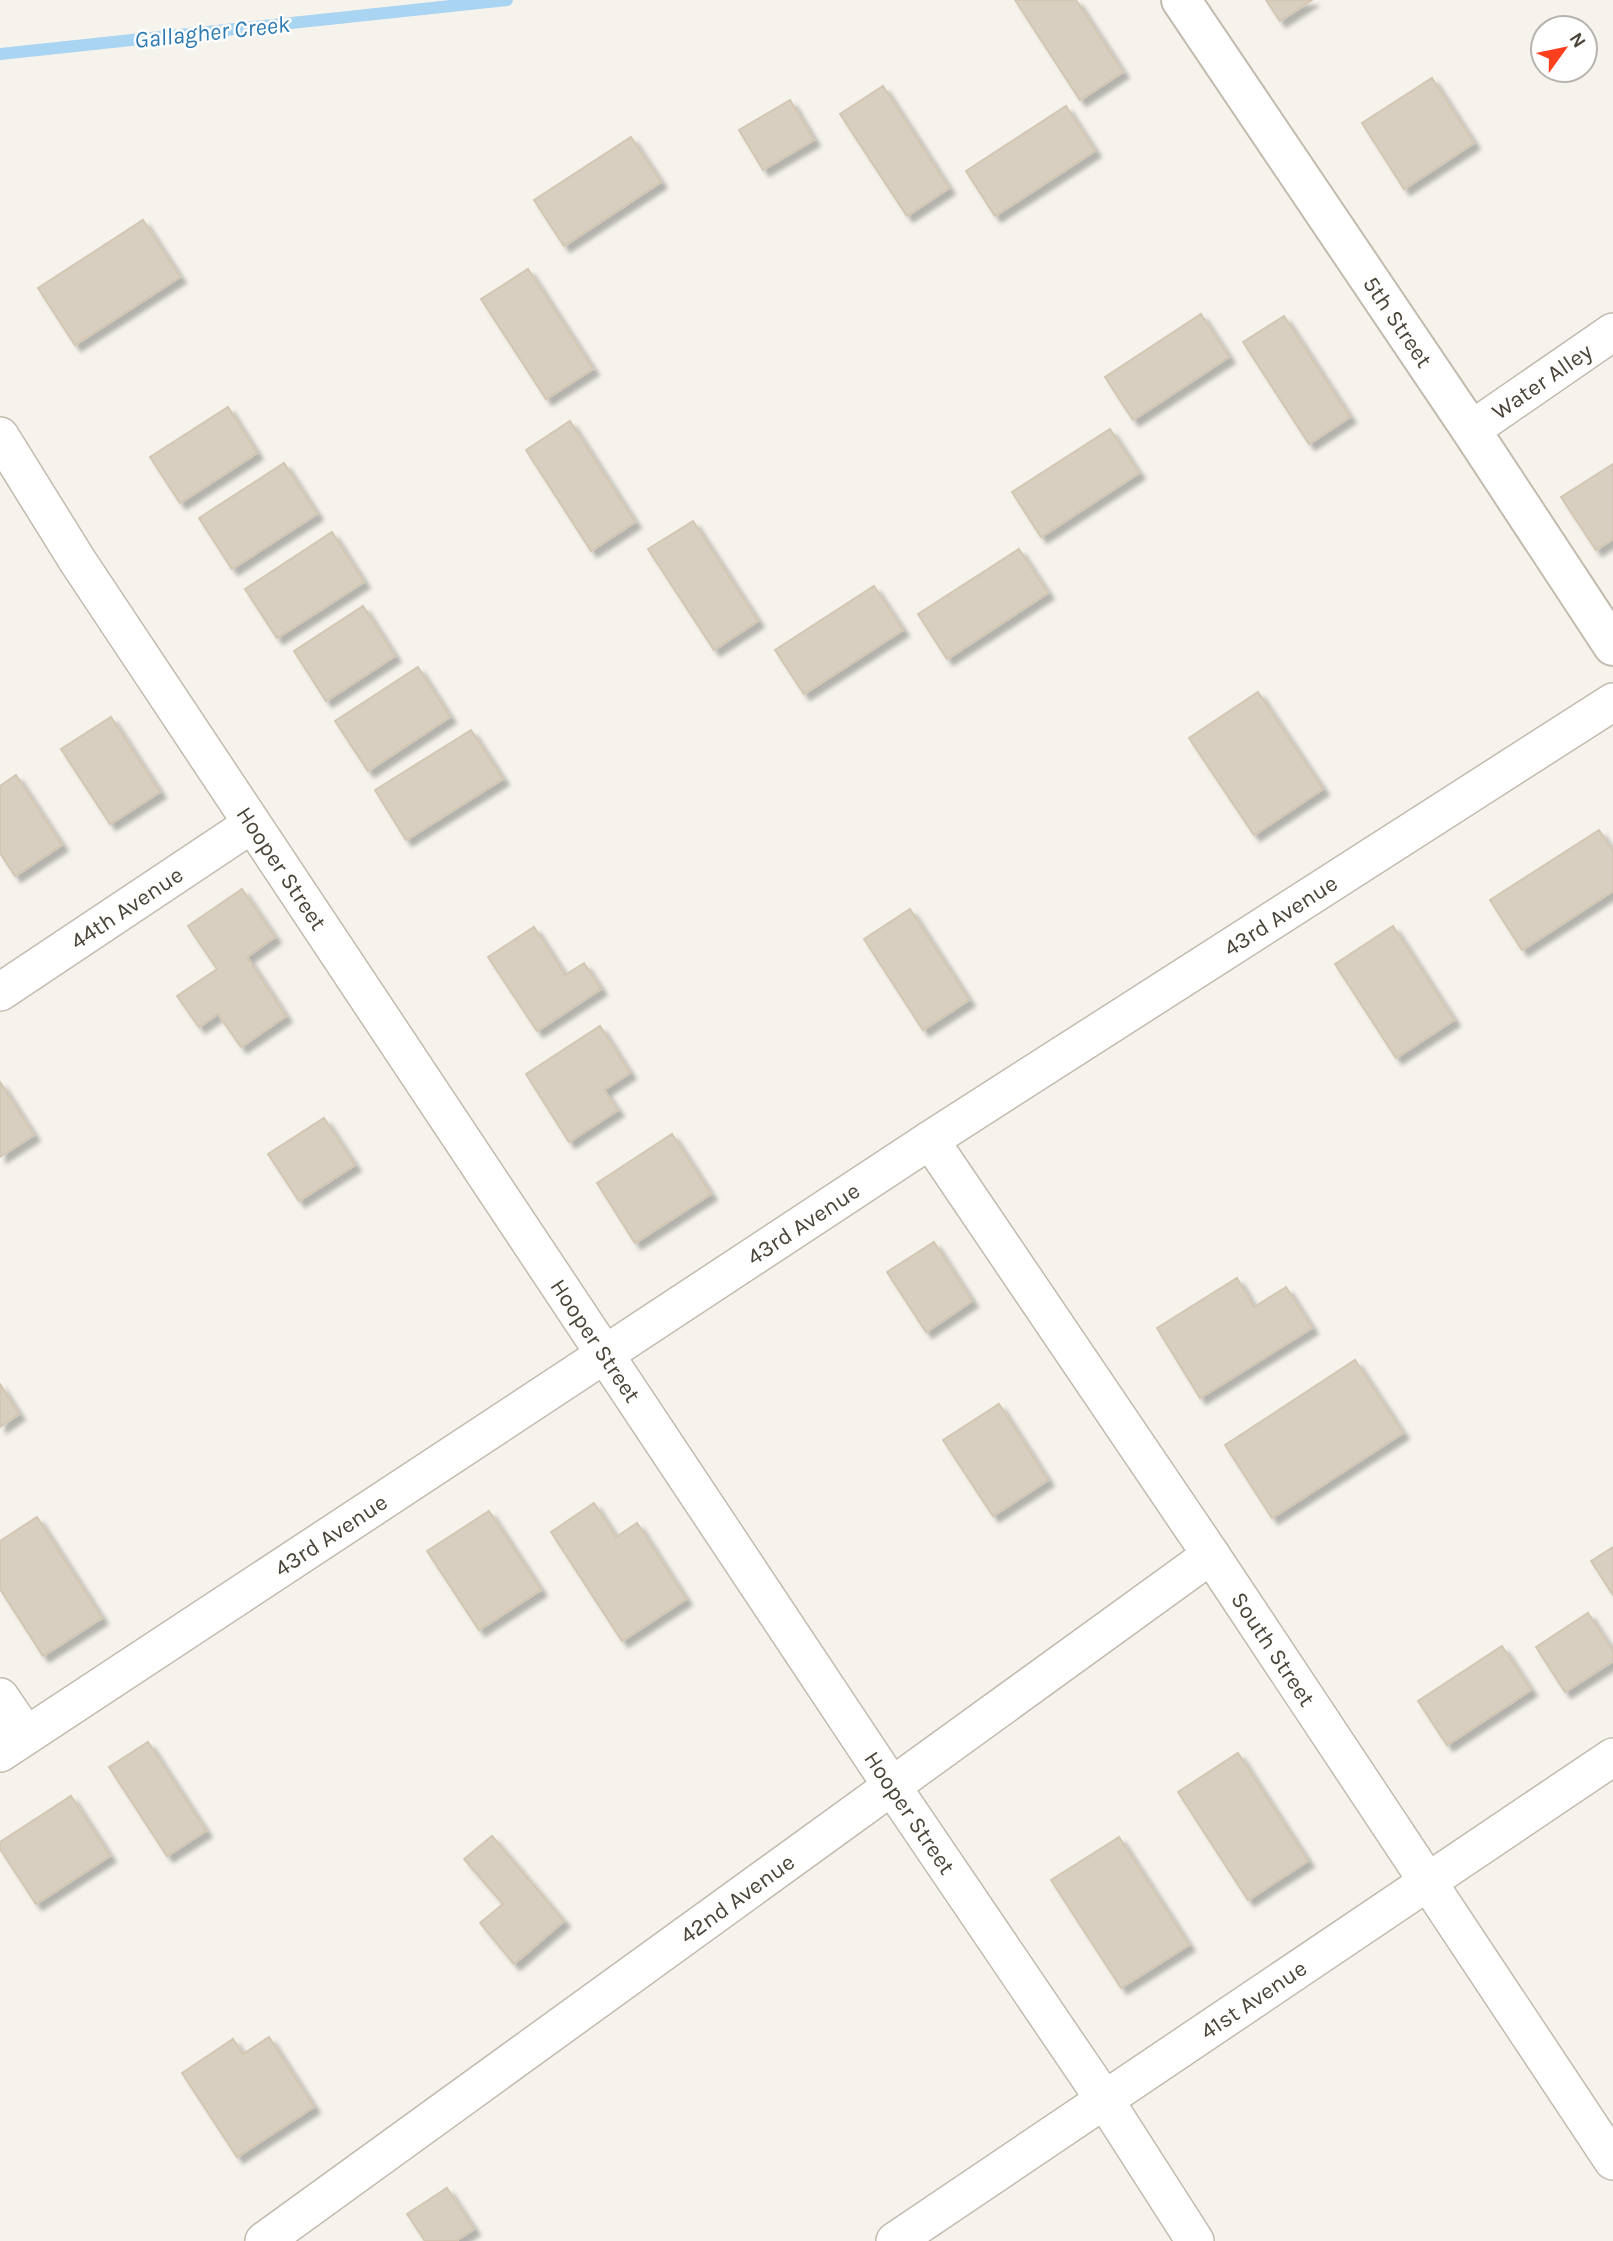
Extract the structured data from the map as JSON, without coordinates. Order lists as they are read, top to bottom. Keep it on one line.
{"streets":{"street":["5th Street","Water Alley","Hooper Street","44th Avenue","43rd Avenue","South Street","42nd Avenue","41st Avenue"]},"crossings":[["5th Street","Water Alley"],["Hooper Street","44th Avenue"],["Hooper Street","43rd Avenue"],["Hooper Street","42nd Avenue"],["Hooper Street","41st Avenue"],["43rd Avenue","South Street"],["South Street","42nd Avenue"],["South Street","41st Avenue"]],"water":["Gallagher Creek"],"north":"top right"}
